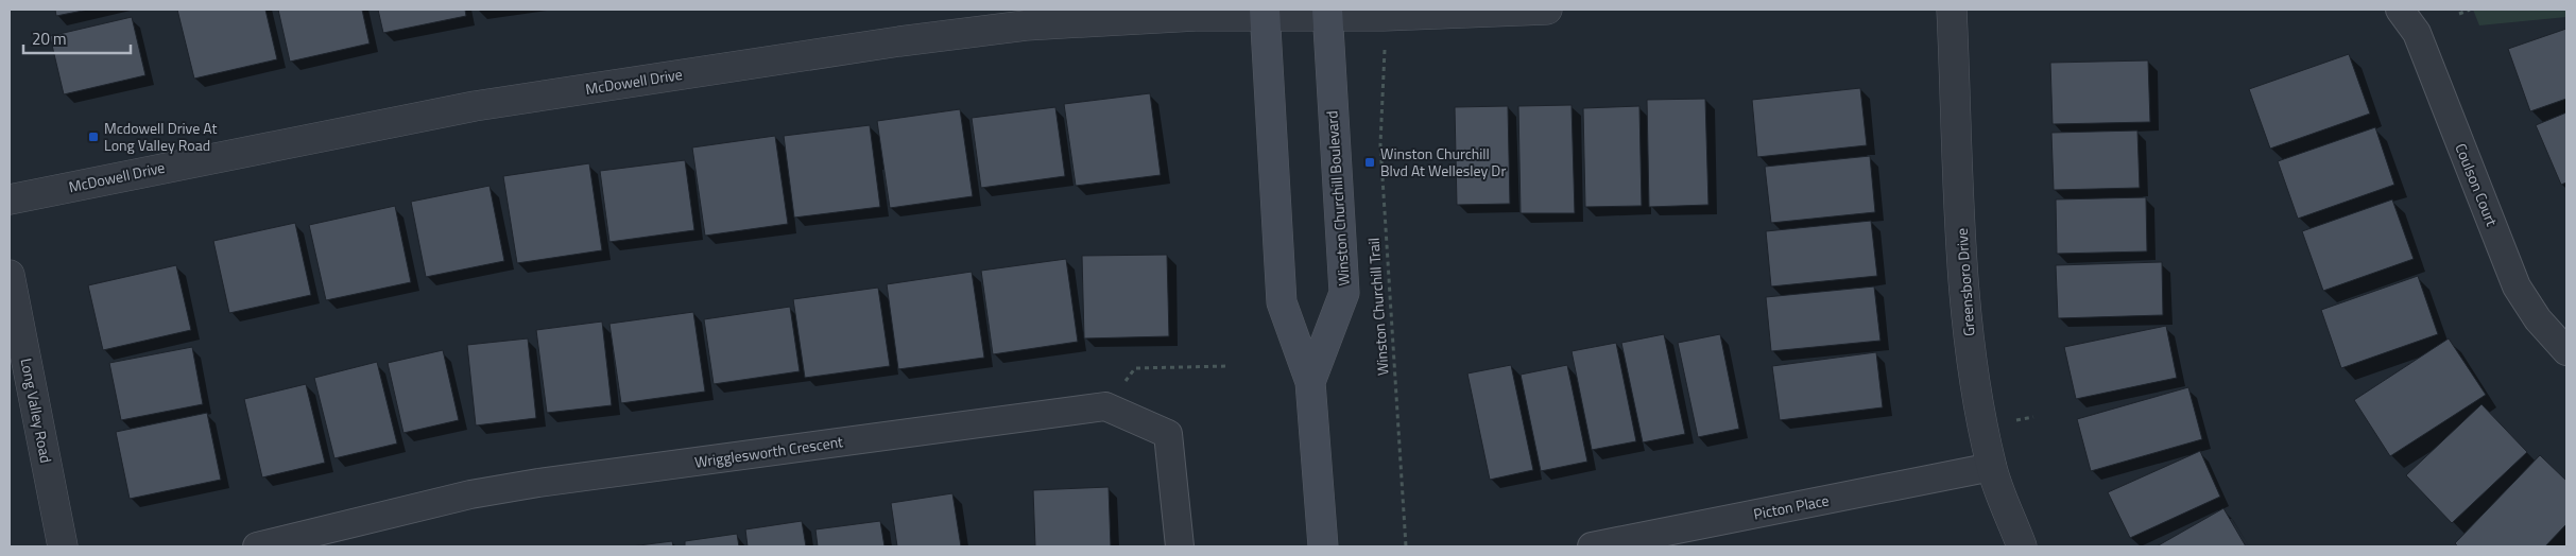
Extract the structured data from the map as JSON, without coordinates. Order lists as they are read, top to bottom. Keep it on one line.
{"streets":{"main road":["Winston Churchill Boulevard"],"street":["McDowell Drive","Coulson Court","Greensboro Drive","Long Valley Road","Wrigglesworth Crescent","Picton Place"],"path":["Winston Churchill Trail"]},"crossings":[["McDowell Drive","Winston Churchill Boulevard"],["Greensboro Drive","Picton Place"]],"places":{"transit":["Mcdowell Drive At Long Valley Road","Winston Churchill Blvd At Wellesley Dr"]},"scale_bar":"20 m"}
